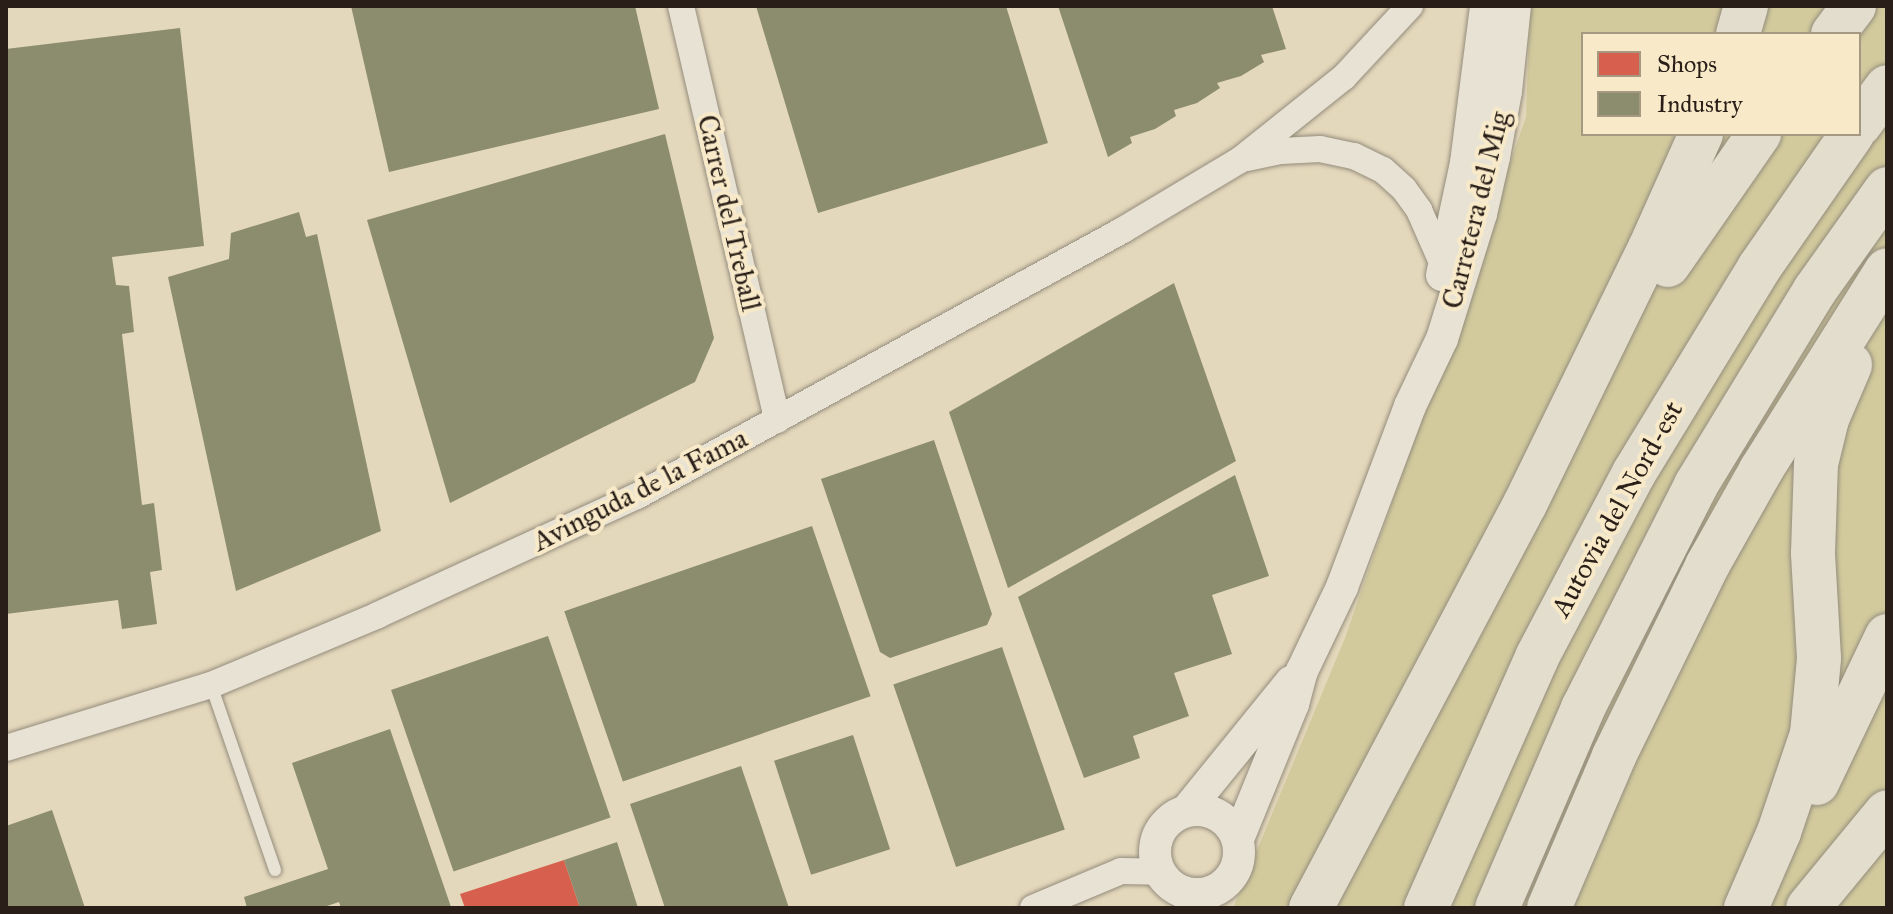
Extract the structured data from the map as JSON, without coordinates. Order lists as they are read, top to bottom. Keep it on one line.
{"streets":{"highway":["Autovia del Nord-est"],"street":["Carretera del Mig","Carrer del Treball","Avinguda de la Fama"]},"crossings":[["Carrer del Treball","Avinguda de la Fama"]],"legend":["Shops","Industry"]}
